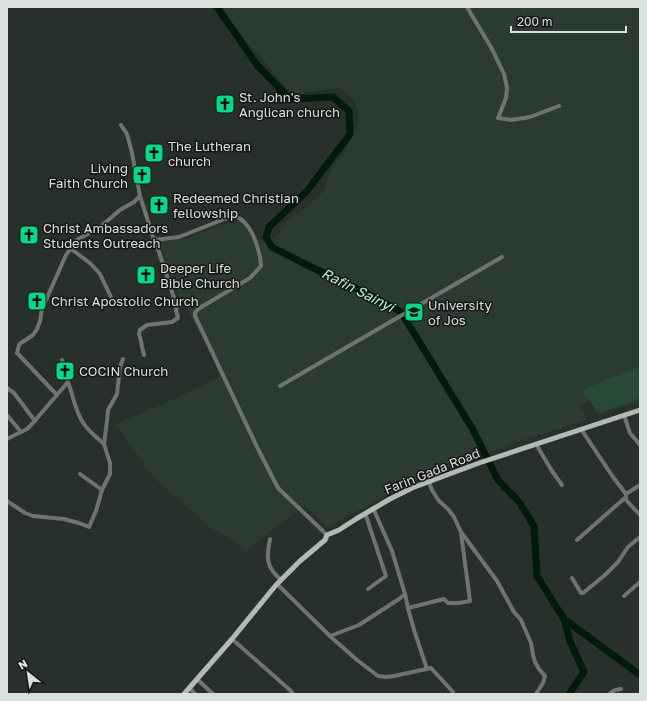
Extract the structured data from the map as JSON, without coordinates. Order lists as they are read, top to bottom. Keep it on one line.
{"streets":{"main road":["Farin Gada Road"]},"water":["Rafin Sainyi"],"places":{"church":["St. John's Anglican church","The Lutheran church","Living Faith Church","Redeemed Christian fellowship","Christ Ambassadors Students Outreach","Deeper Life Bible Church","Christ Apostolic Church","COCIN Church"],"school or university":["University of Jos"]},"scale_bar":"200 m","north":"top left"}
